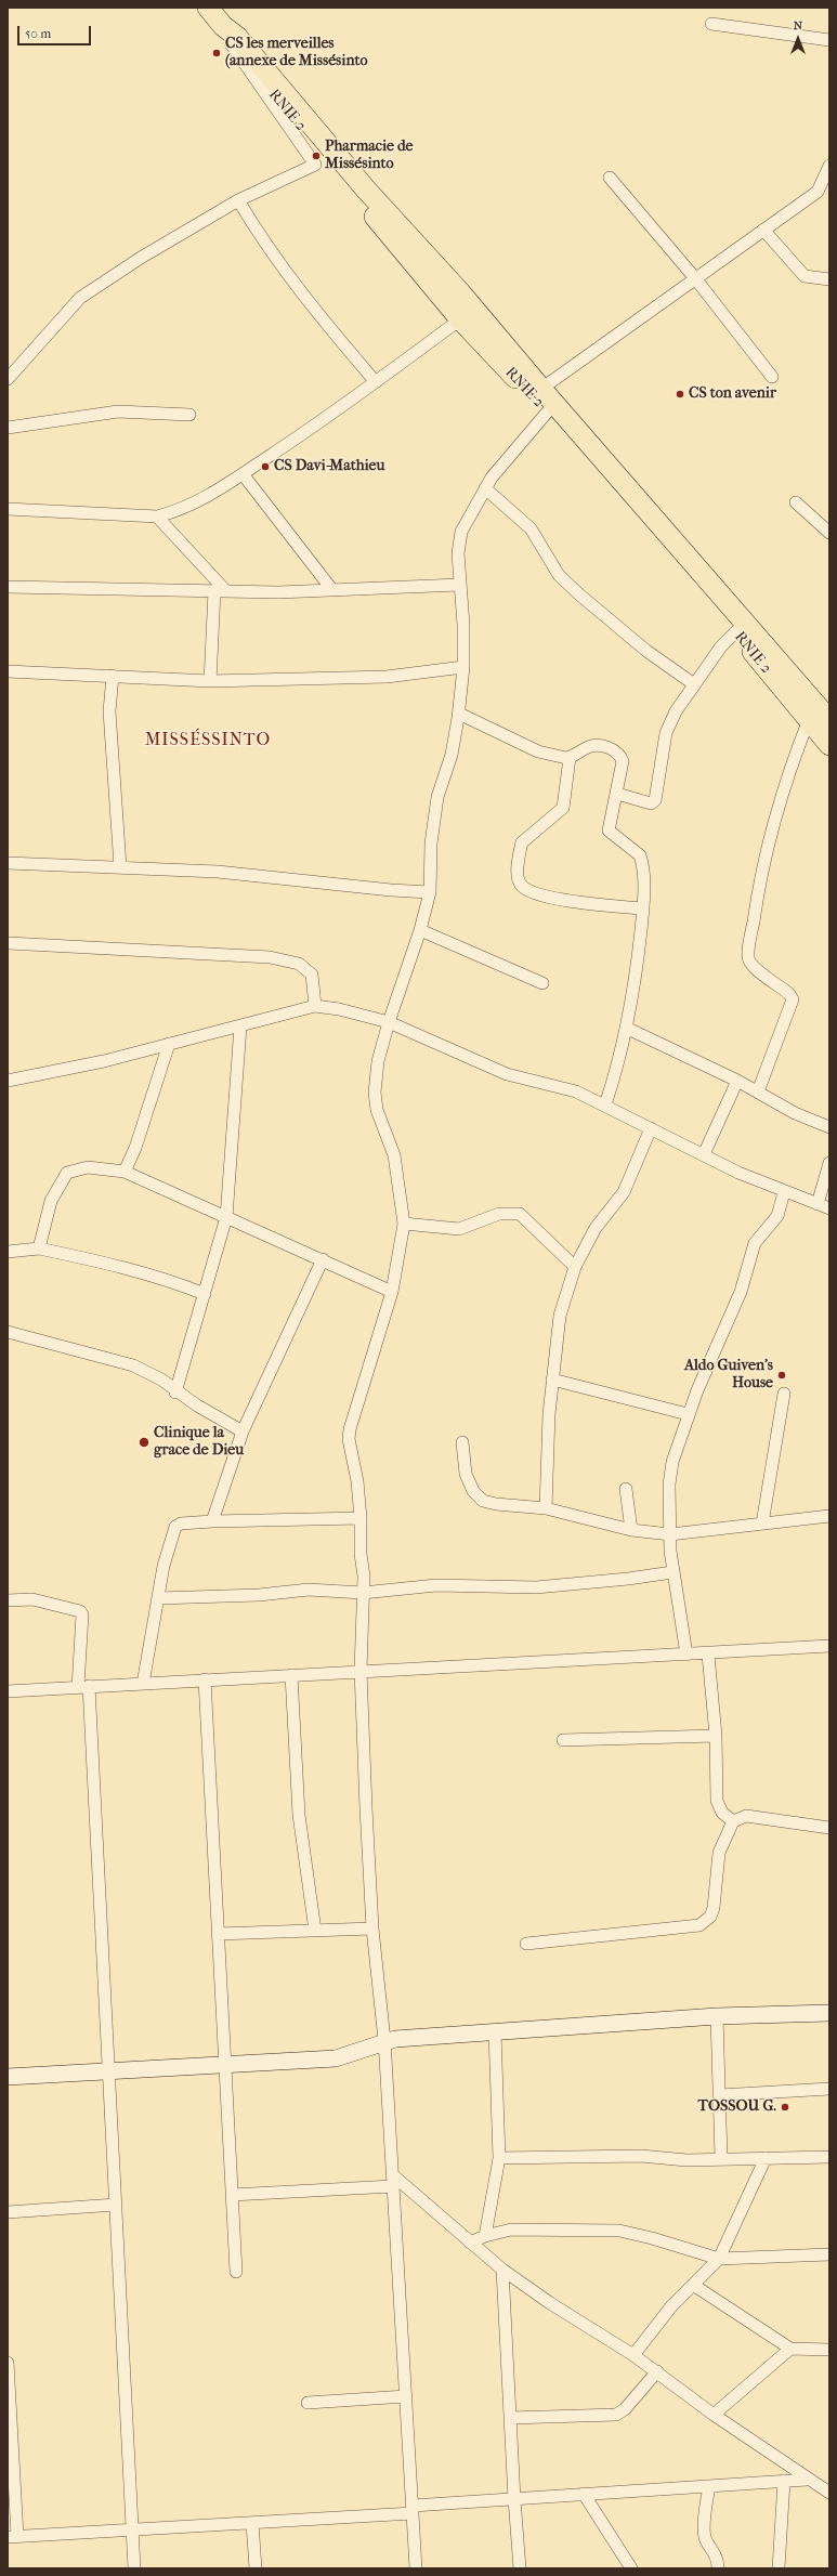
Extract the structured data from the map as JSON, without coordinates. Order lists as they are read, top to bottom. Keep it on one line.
{"streets":{"highway":["RNIE 2"]},"districts":["MISSÉSSINTO"],"places":["CS les merveilles (annexe de Missésinto","Pharmacie de Missésinto","CS ton avenir","CS Davi-Mathieu","Aldo Guiven's House","Clinique la grace de Dieu","TOSSOU G."],"scale_bar":"50 m","north":"top"}
